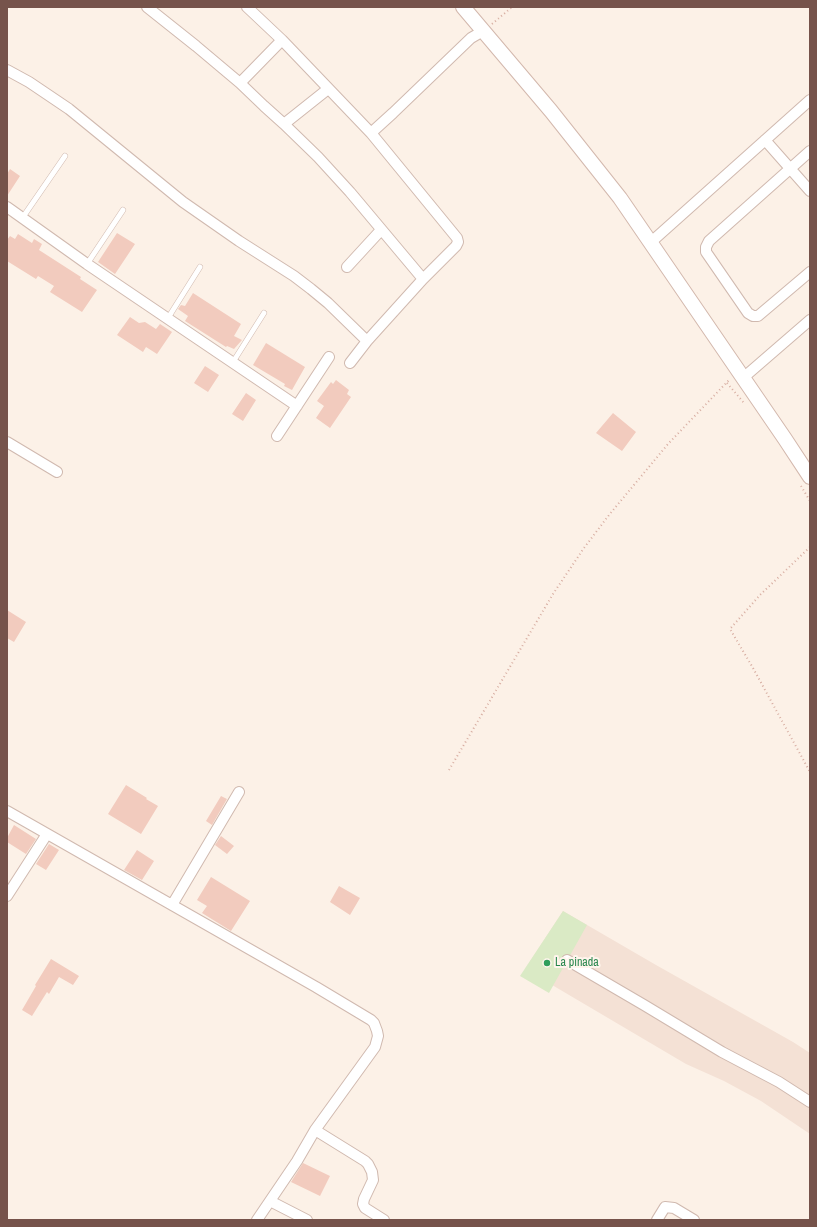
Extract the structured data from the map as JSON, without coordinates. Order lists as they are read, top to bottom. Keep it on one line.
{"places":["La pinada"]}
